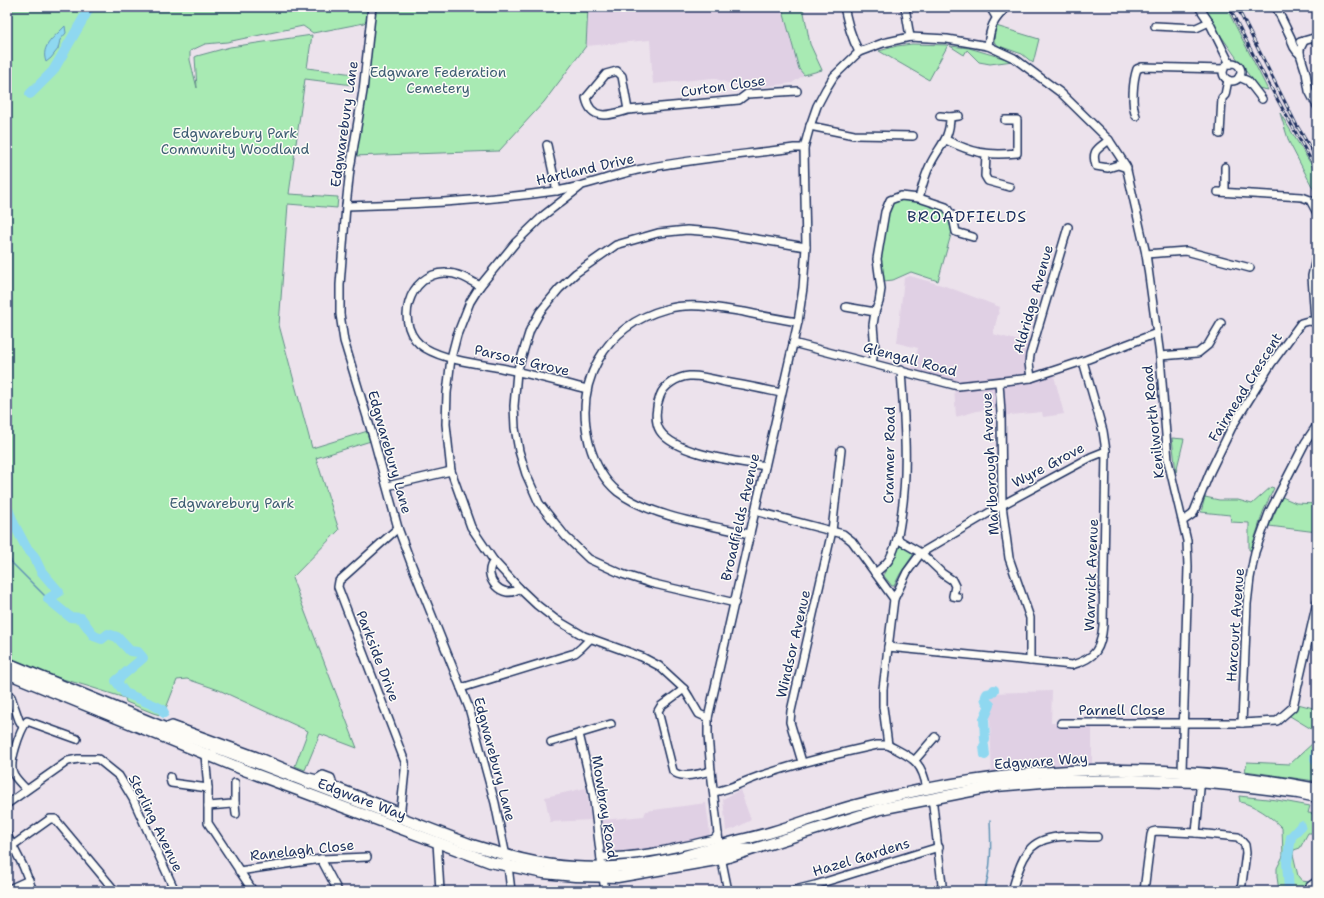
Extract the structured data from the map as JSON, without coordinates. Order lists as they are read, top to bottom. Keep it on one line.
{"streets":{"highway":["Edgware Way"],"street":["Curton Close","Edgwarebury Lane","Hartland Drive","Aldridge Avenue","Glengall Road","Parsons Grove","Fairmead Crescent","Kenilworth Road","Cranmer Road","Marlborough Avenue","Wyre Grove","Broadfields Avenue","Warwick Avenue","Harcourt Avenue","Windsor Avenue","Parkside Drive","Parnell Close","Mowbray Road","Sterling Avenue","Ranelagh Close","Hazel Gardens"]},"crossings":[["Edgwarebury Lane","Hartland Drive"],["Edgwarebury Lane","Parkside Drive"],["Edgwarebury Lane","Edgware Way"],["Hartland Drive","Broadfields Avenue"],["Aldridge Avenue","Glengall Road"],["Glengall Road","Kenilworth Road"],["Glengall Road","Cranmer Road"],["Glengall Road","Marlborough Avenue"],["Glengall Road","Broadfields Avenue"],["Glengall Road","Warwick Avenue"],["Fairmead Crescent","Kenilworth Road"],["Kenilworth Road","Parnell Close"],["Kenilworth Road","Edgware Way"],["Marlborough Avenue","Wyre Grove"],["Marlborough Avenue","Warwick Avenue"],["Wyre Grove","Warwick Avenue"],["Broadfields Avenue","Edgware Way"],["Parkside Drive","Edgware Way"],["Edgware Way","Mowbray Road"]],"districts":["BROADFIELDS"],"parks":["Edgware Federation Cemetery","Edgwarebury Park Community Woodland","Edgwarebury Park"]}
